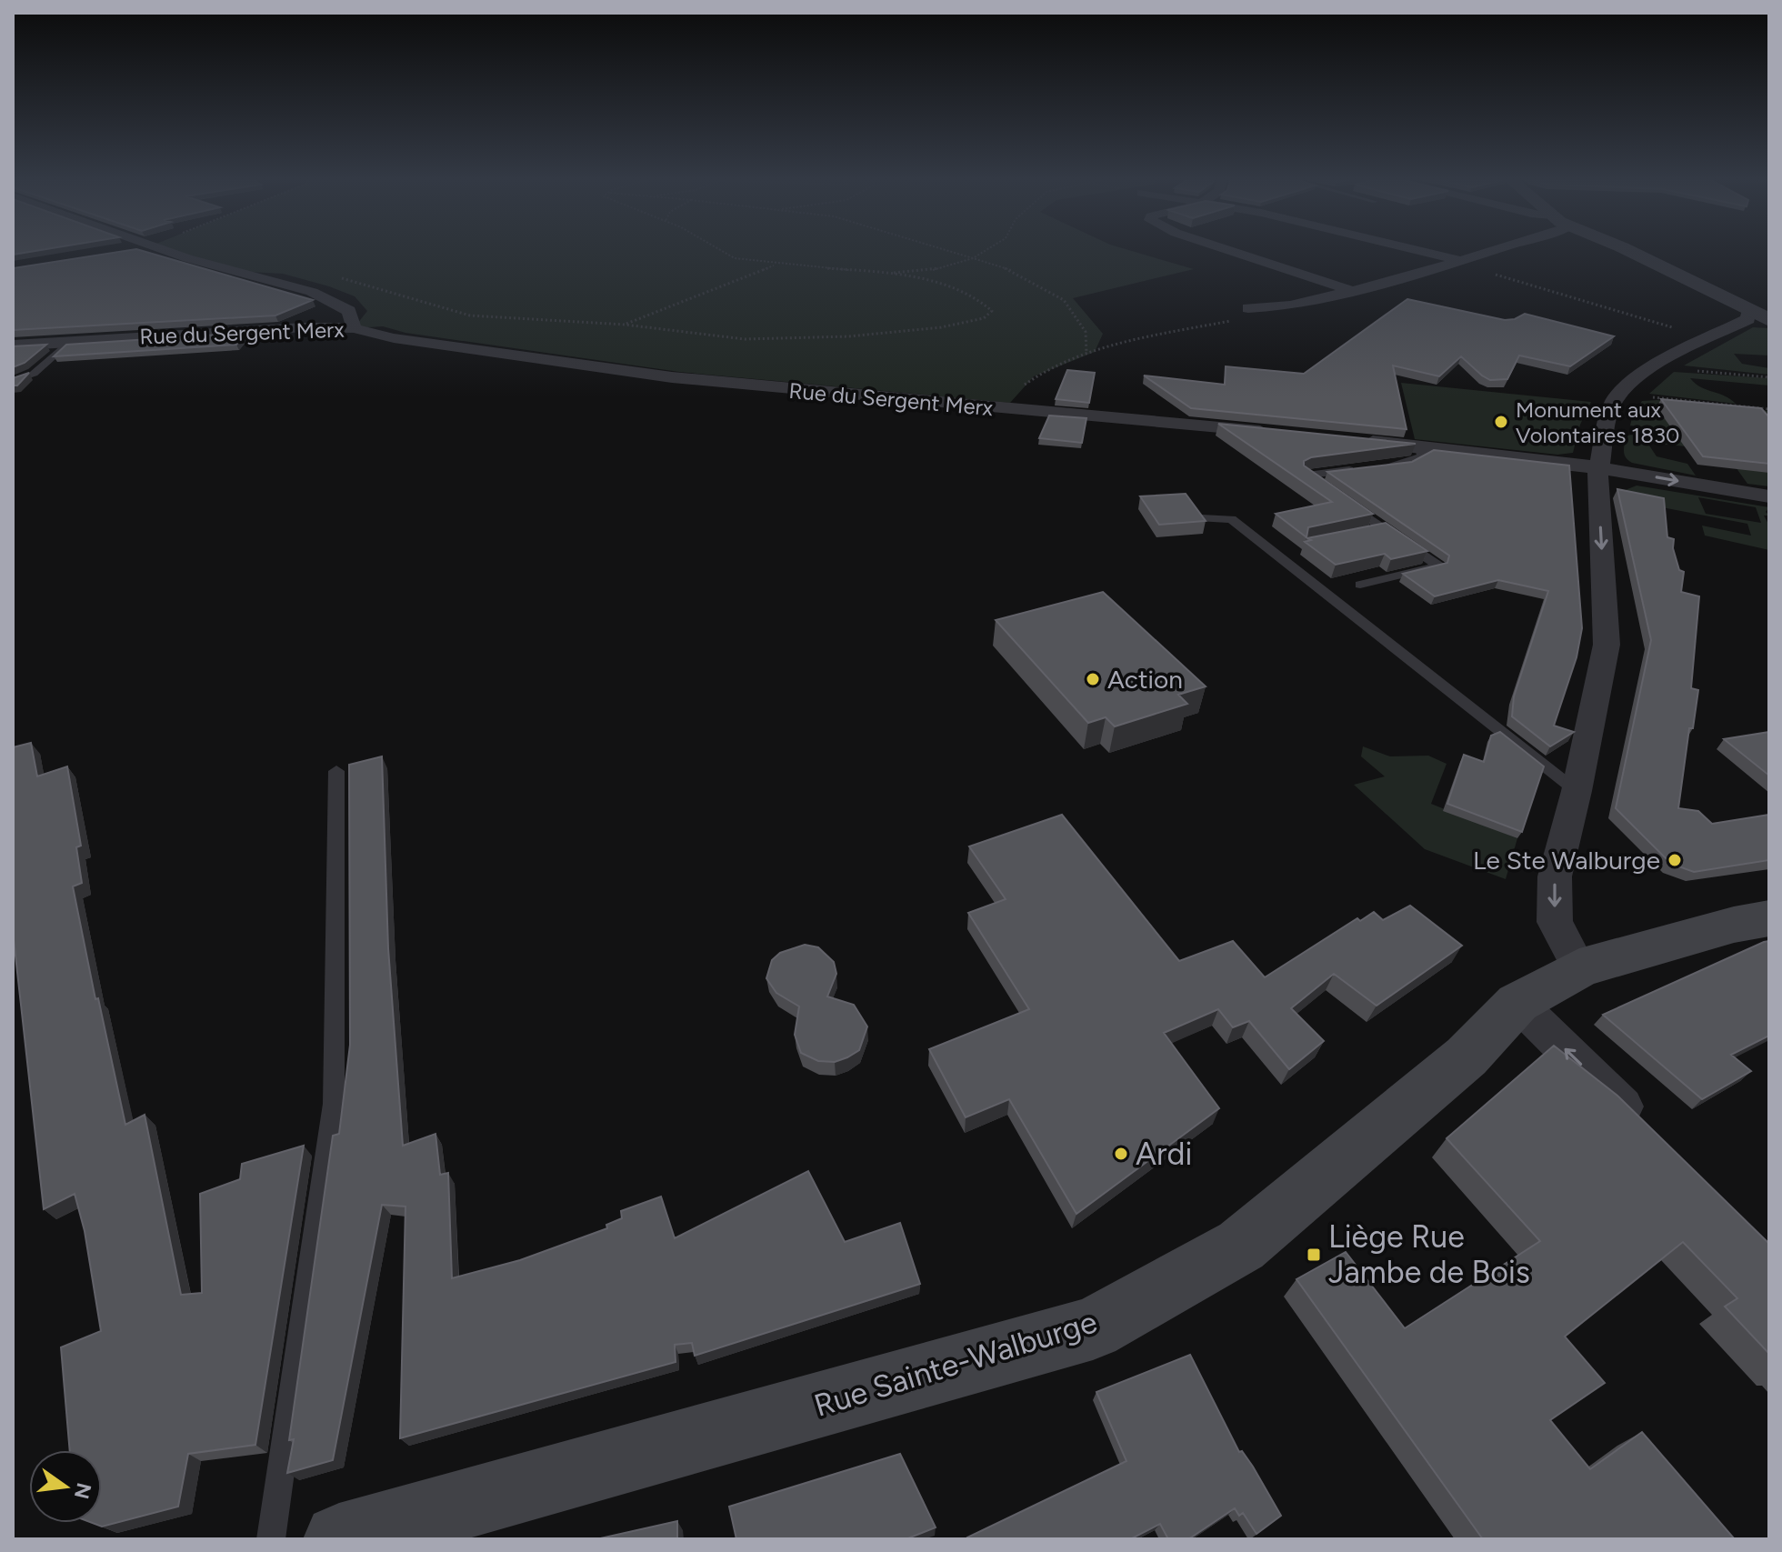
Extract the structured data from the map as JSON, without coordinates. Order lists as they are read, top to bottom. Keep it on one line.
{"streets":{"main road":["Rue Sainte-Walburge"],"street":["Rue du Sergent Merx"]},"places":{"other":["Monument aux Volontaires 1830","Action","Le Ste Walburge","Ardi"],"transit":["Liège Rue Jambe de Bois"]},"north":"right"}
